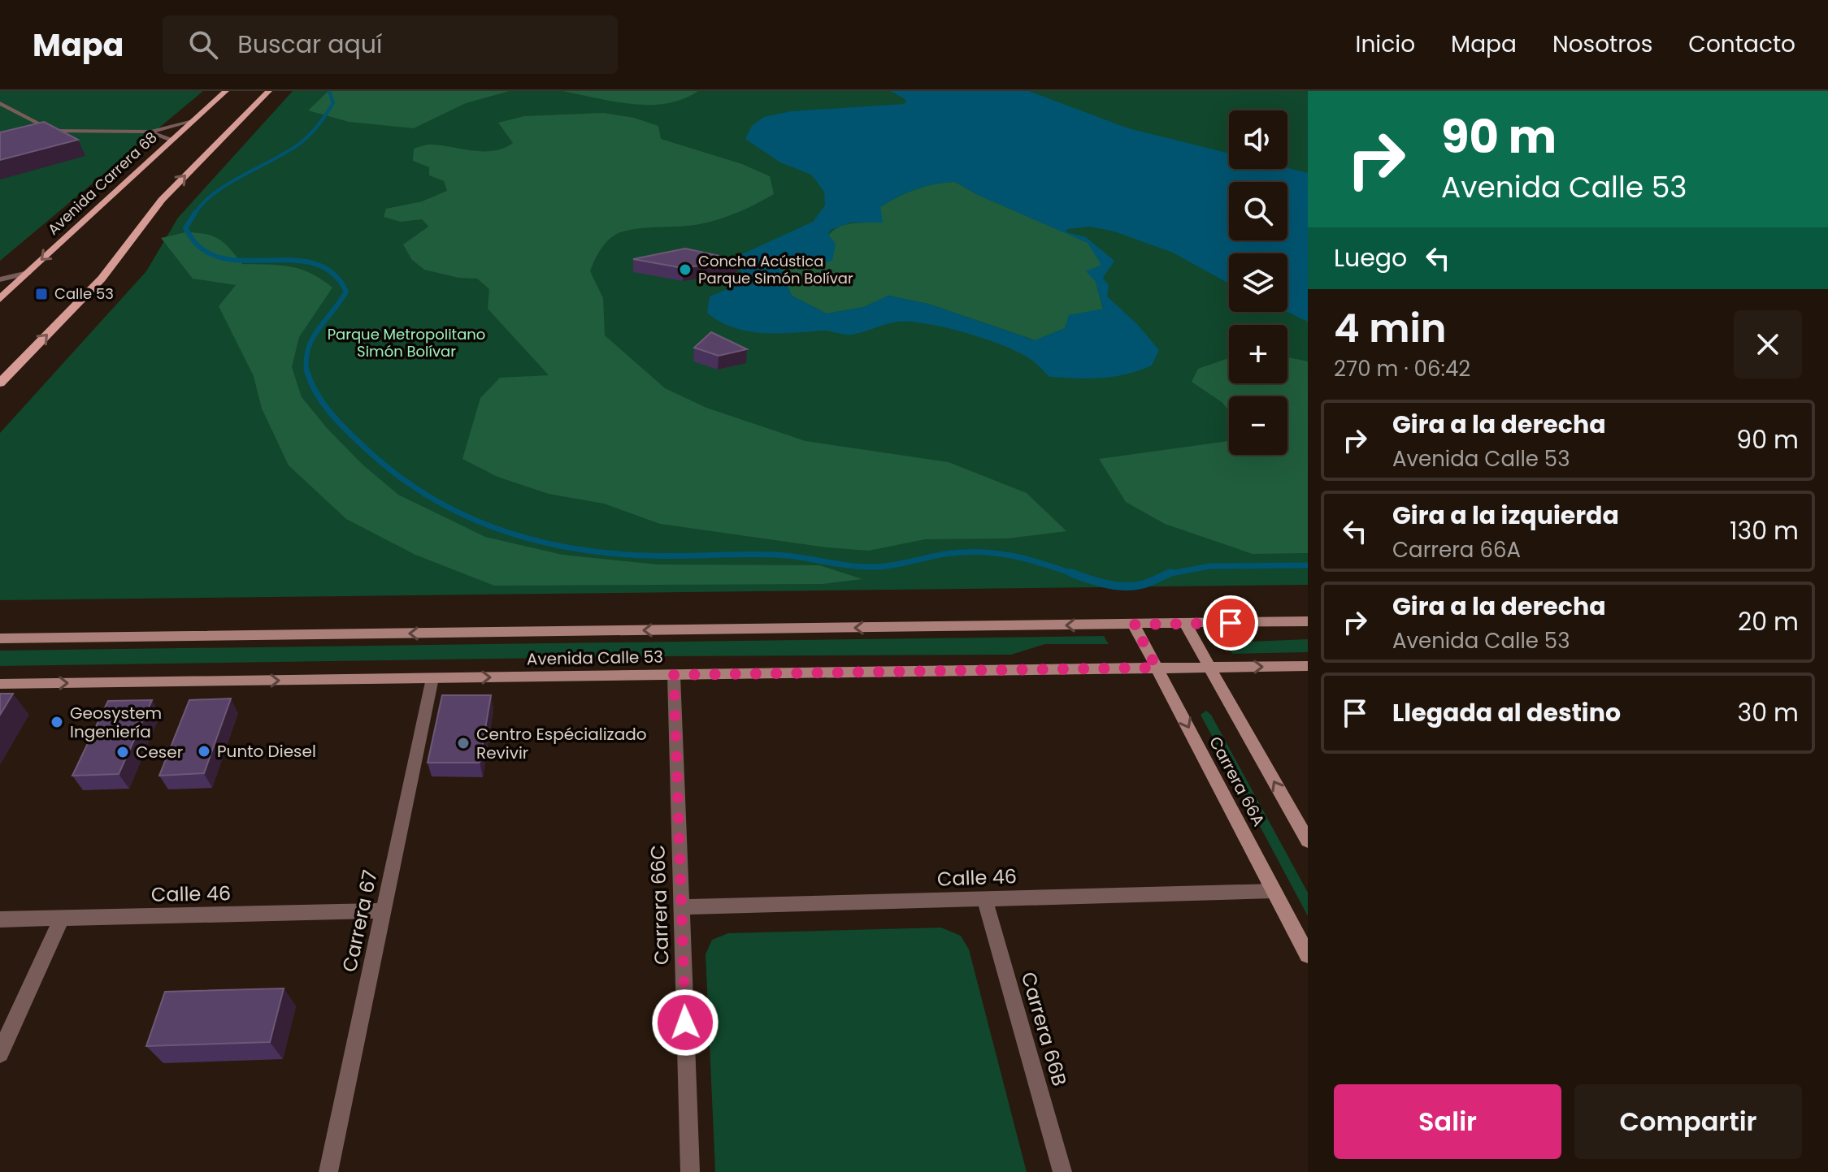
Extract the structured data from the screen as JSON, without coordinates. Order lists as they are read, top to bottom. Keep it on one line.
{"streets":{"main road":["Avenida Carrera 68","Avenida Calle 53","Carrera 66A"],"street":["Calle 46","Carrera 66C","Carrera 67","Carrera 66B"]},"crossings":[["Avenida Calle 53","Carrera 66A"],["Avenida Calle 53","Carrera 66C"],["Avenida Calle 53","Carrera 67"],["Carrera 66A","Calle 46"],["Calle 46","Carrera 66C"],["Calle 46","Carrera 67"],["Calle 46","Carrera 66B"]],"parks":["Parque Metropolitano Simón Bolívar"],"places":{"other":["Concha Acústica Parque Simón Bolívar","Geosystem Ingeniería","Centro Espécializado Revivir","Punto Diesel","Ceser"],"transit":["Calle 53"]},"page":{"header":"Mapa","search":"Buscar aquí","nav":["Inicio","Mapa","Nosotros","Contacto"],"turn":["90 m","Avenida Calle 53"],"map_buttons":["+","−"],"then":"Luego","heading":["4 min","270 m · 06:42"],"list":[{"name":"Gira a la derecha","note":"Avenida Calle 53","value":"90 m"},{"name":"Gira a la izquierda","note":"Carrera 66A","value":"130 m"},{"name":"Gira a la derecha","note":"Avenida Calle 53","value":"20 m"},{"name":"Llegada al destino","value":"30 m"}],"buttons":["Salir","Compartir"]}}
